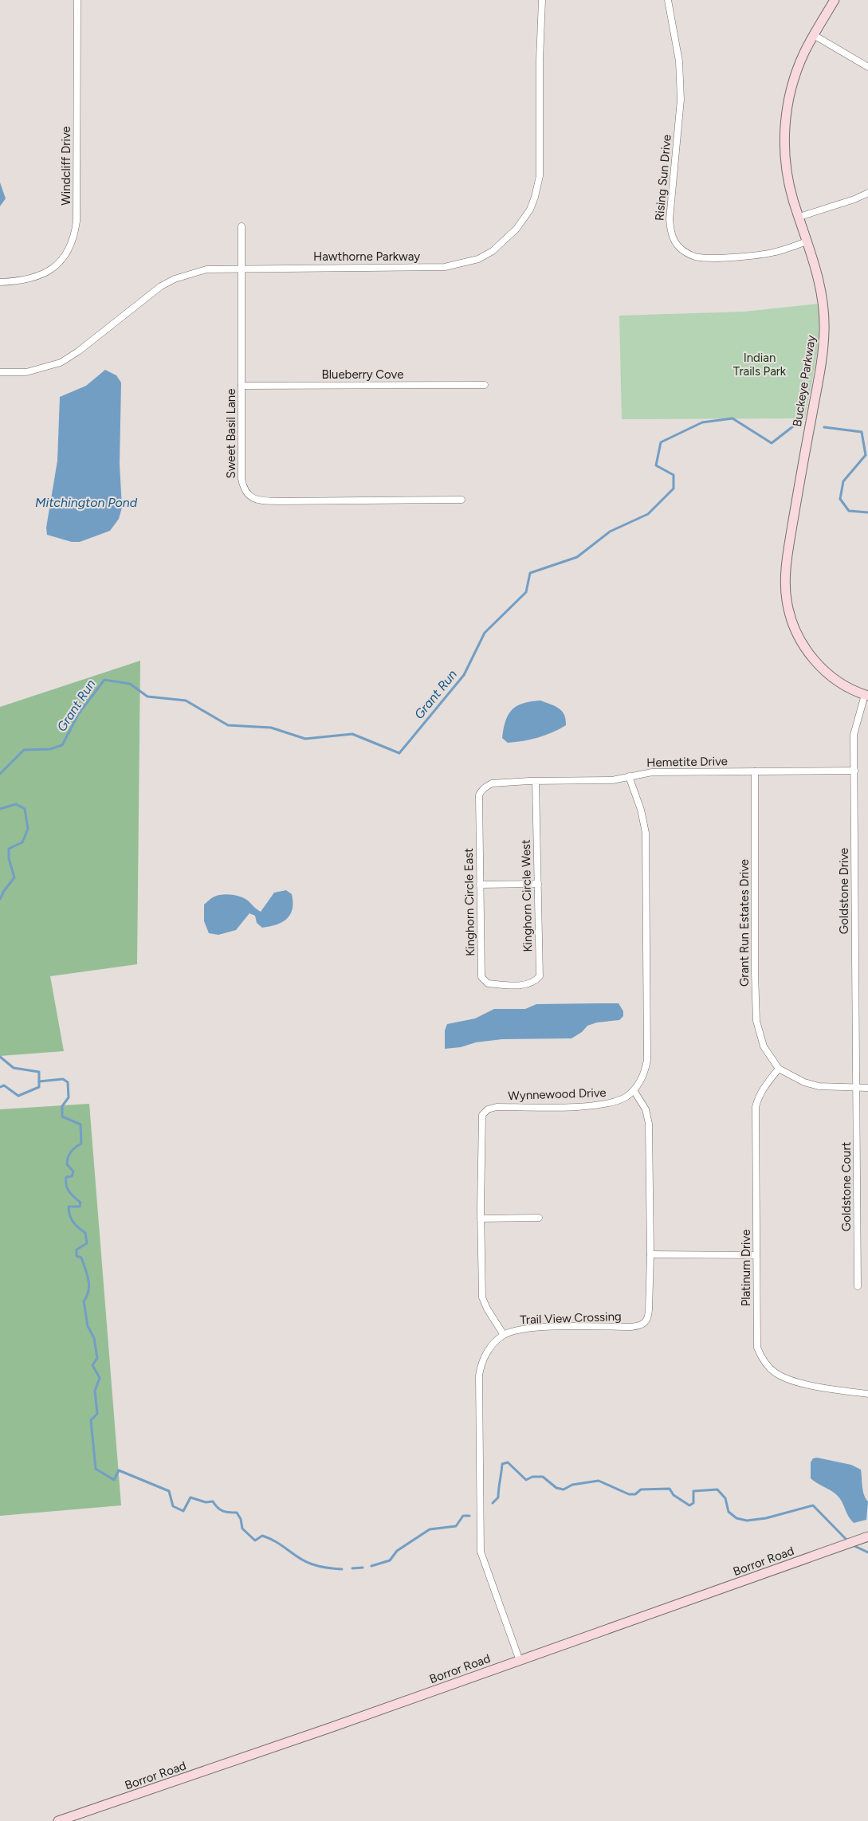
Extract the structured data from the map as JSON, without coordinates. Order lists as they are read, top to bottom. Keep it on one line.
{"streets":{"street":["Windcliff Drive","Rising Sun Drive","Hawthorne Parkway","Blueberry Cove","Buckeye Parkway","Sweet Basil Lane","Hemetite Drive","Goldstone Drive","Kinghorn Circle West","Kinghorn Circle East","Grant Run Estates Drive","Wynnewood Drive","Goldstone Court","Platinum Drive","Trail View Crossing","Borror Road"]},"crossings":[["Rising Sun Drive","Buckeye Parkway"],["Hawthorne Parkway","Sweet Basil Lane"],["Blueberry Cove","Sweet Basil Lane"],["Buckeye Parkway","Goldstone Drive"],["Hemetite Drive","Goldstone Drive"],["Hemetite Drive","Kinghorn Circle West"],["Hemetite Drive","Kinghorn Circle East"],["Hemetite Drive","Grant Run Estates Drive"],["Hemetite Drive","Wynnewood Drive"],["Goldstone Drive","Goldstone Court"],["Kinghorn Circle West","Kinghorn Circle East"],["Grant Run Estates Drive","Platinum Drive"],["Wynnewood Drive","Trail View Crossing"],["Trail View Crossing","Borror Road"]],"water":["Mitchington Pond","Grant Run"],"parks":["Indian Trails Park"]}
